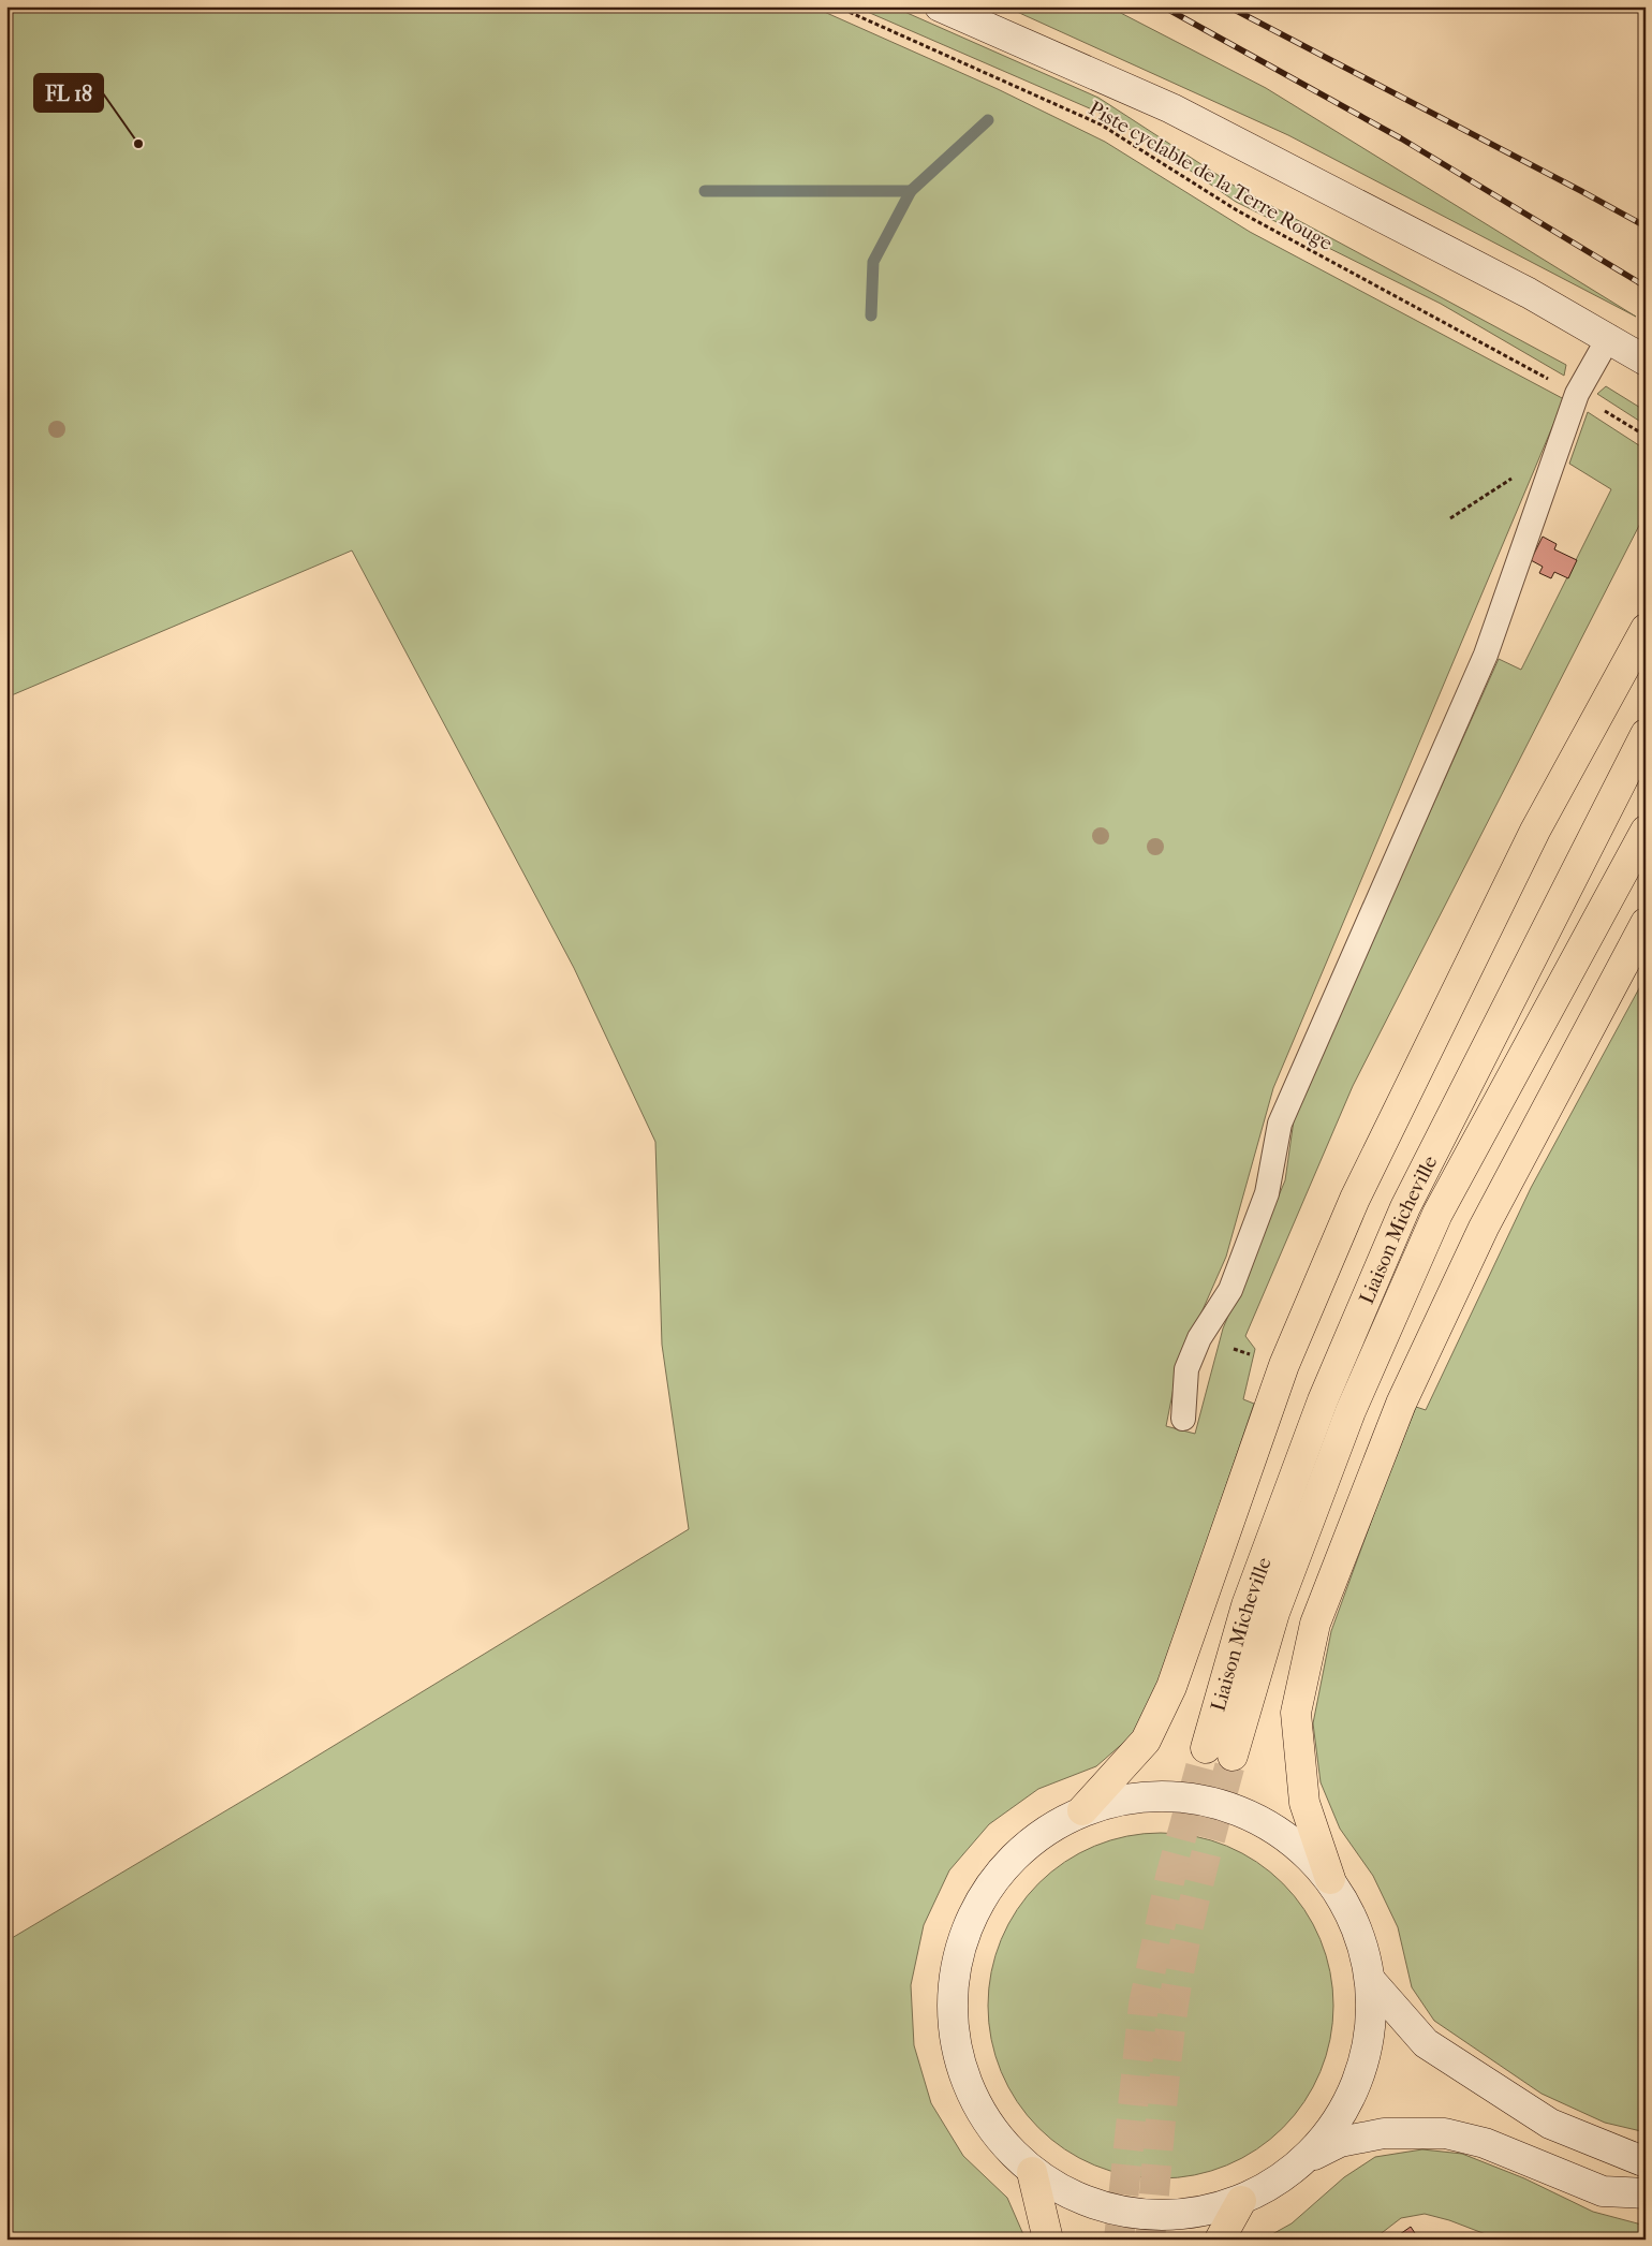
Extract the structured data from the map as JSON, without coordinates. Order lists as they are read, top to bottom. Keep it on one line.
{"streets":{"highway":["Liaison Micheville"],"path":["Piste cyclable de la Terre Rouge"]},"places":["FL 18"]}
